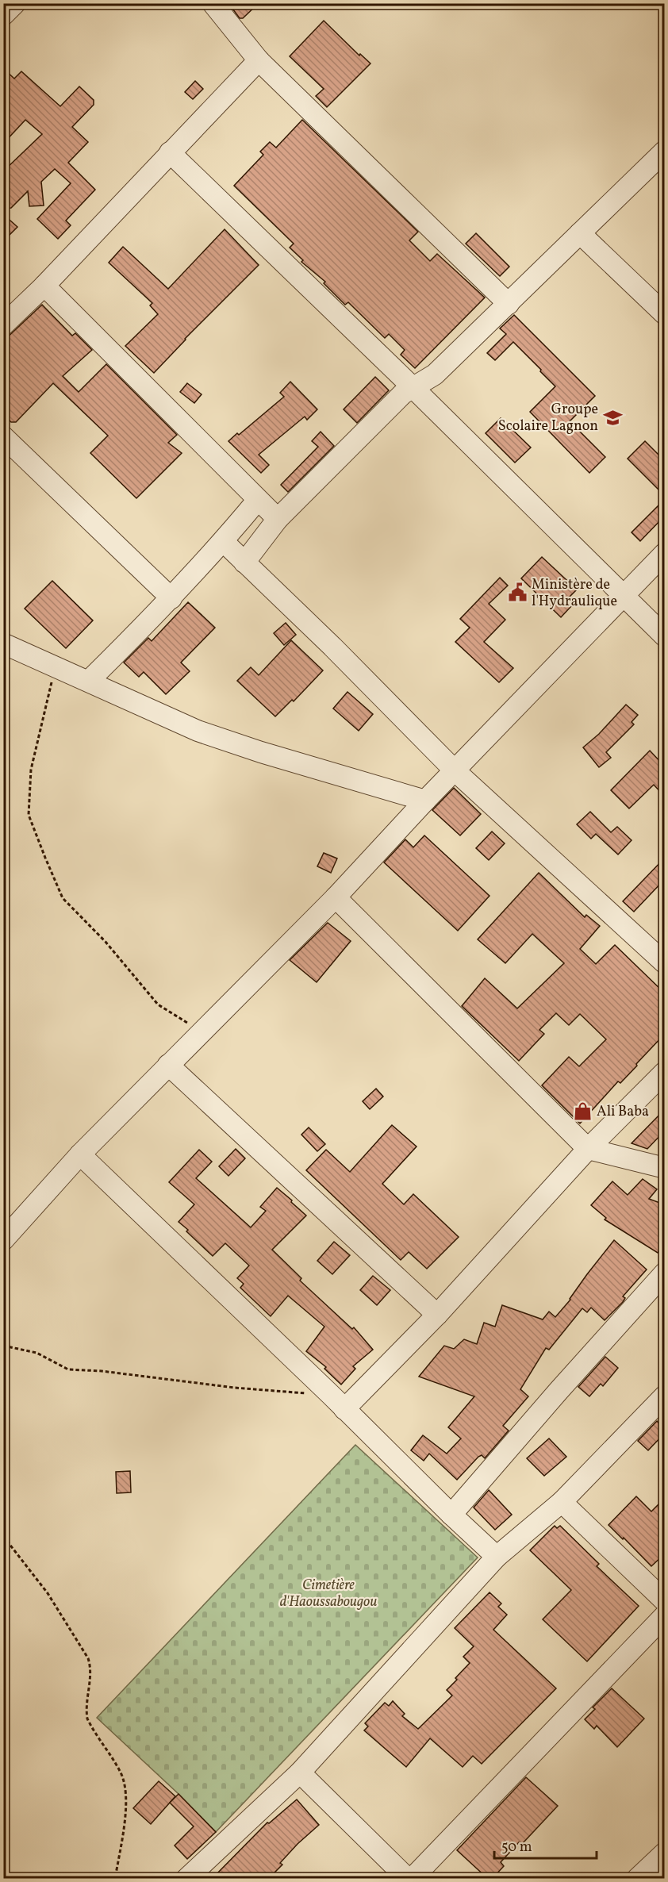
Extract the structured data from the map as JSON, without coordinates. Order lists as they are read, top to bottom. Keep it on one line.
{"parks":["Cimetière d'Haoussabougou"],"places":{"school or university":["Groupe Scolaire Lagnon"],"public building":["Ministère de l'Hydraulique"],"shop":["Ali Baba"]},"scale_bar":"50 m"}
